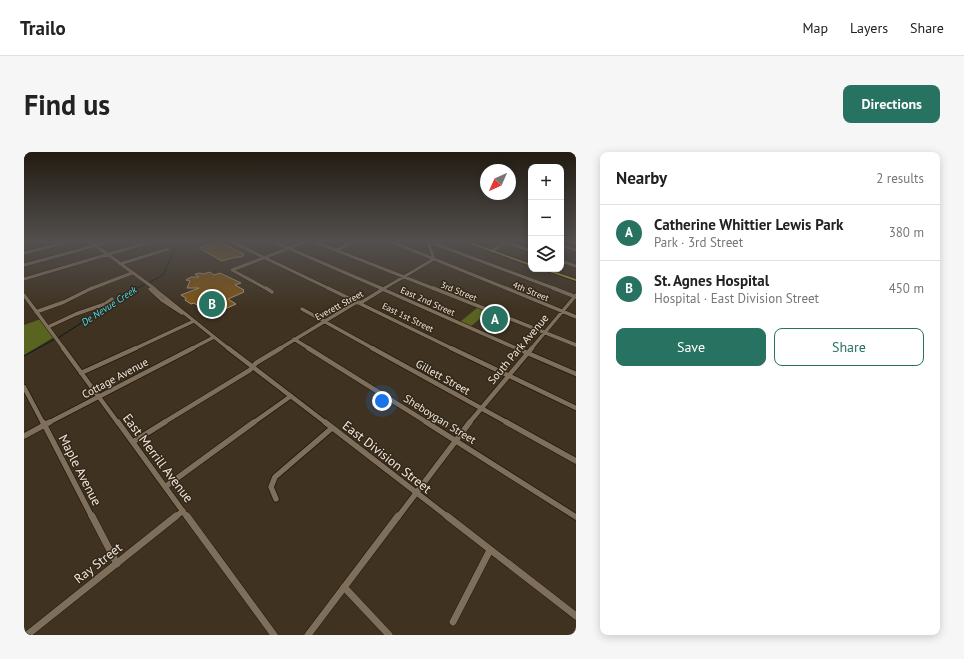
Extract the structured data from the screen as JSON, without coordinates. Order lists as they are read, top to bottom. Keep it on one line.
{"streets":{"street":["3rd Street","4th Street","East 2nd Street","Everett Street","East 1st Street","South Park Avenue","Gillett Street","Cottage Avenue","Sheboygan Street","East Division Street","East Merrill Avenue","Maple Avenue","Ray Street"]},"crossings":[["3rd Street","Everett Street"],["3rd Street","South Park Avenue"],["4th Street","South Park Avenue"],["East 2nd Street","Everett Street"],["East 2nd Street","South Park Avenue"],["Everett Street","East 1st Street"],["Everett Street","Gillett Street"],["Everett Street","Sheboygan Street"],["Everett Street","East Division Street"],["Everett Street","East Merrill Avenue"],["East 1st Street","South Park Avenue"],["South Park Avenue","Gillett Street"],["South Park Avenue","Sheboygan Street"],["South Park Avenue","East Division Street"],["Cottage Avenue","East Division Street"],["Cottage Avenue","East Merrill Avenue"],["Cottage Avenue","Maple Avenue"],["East Merrill Avenue","Ray Street"],["Maple Avenue","Ray Street"]],"water":["De Nevue Creek"],"north":"bottom left","page":{"header":"Trailo","nav":["Map","Layers","Share"],"buttons":["Directions",["Save","Share"]],"title":"Find us","heading":["Nearby","2 results"],"map_buttons":["+","−"],"list":[{"mark":"A","name":"Catherine Whittier Lewis Park","note":"Park · 3rd Street","value":"380 m"},{"mark":"B","name":"St. Agnes Hospital","note":"Hospital · East Division Street","value":"450 m"}],"pins":["B","A"]}}
